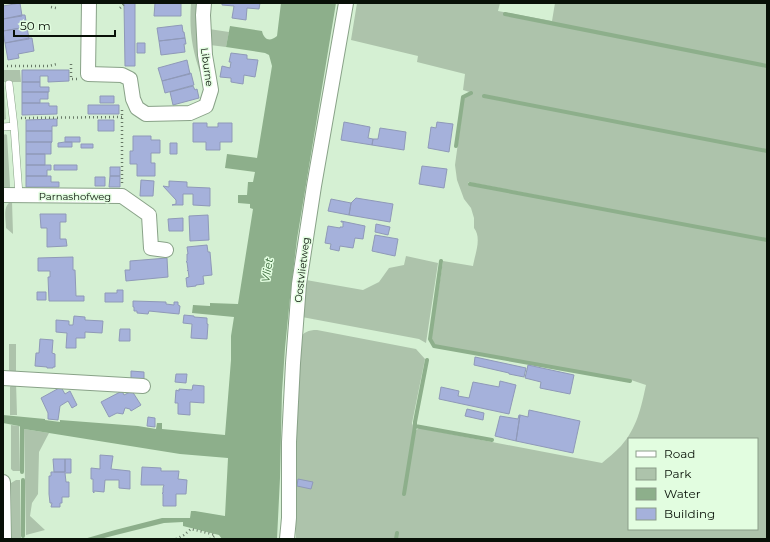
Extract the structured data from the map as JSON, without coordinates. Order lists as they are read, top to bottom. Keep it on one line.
{"streets":{"street":["Liburne","Parnashofweg","Oostvlietweg"]},"water":["Vliet"],"legend":["Road","Park","Water","Building"],"scale_bar":"50 m"}
